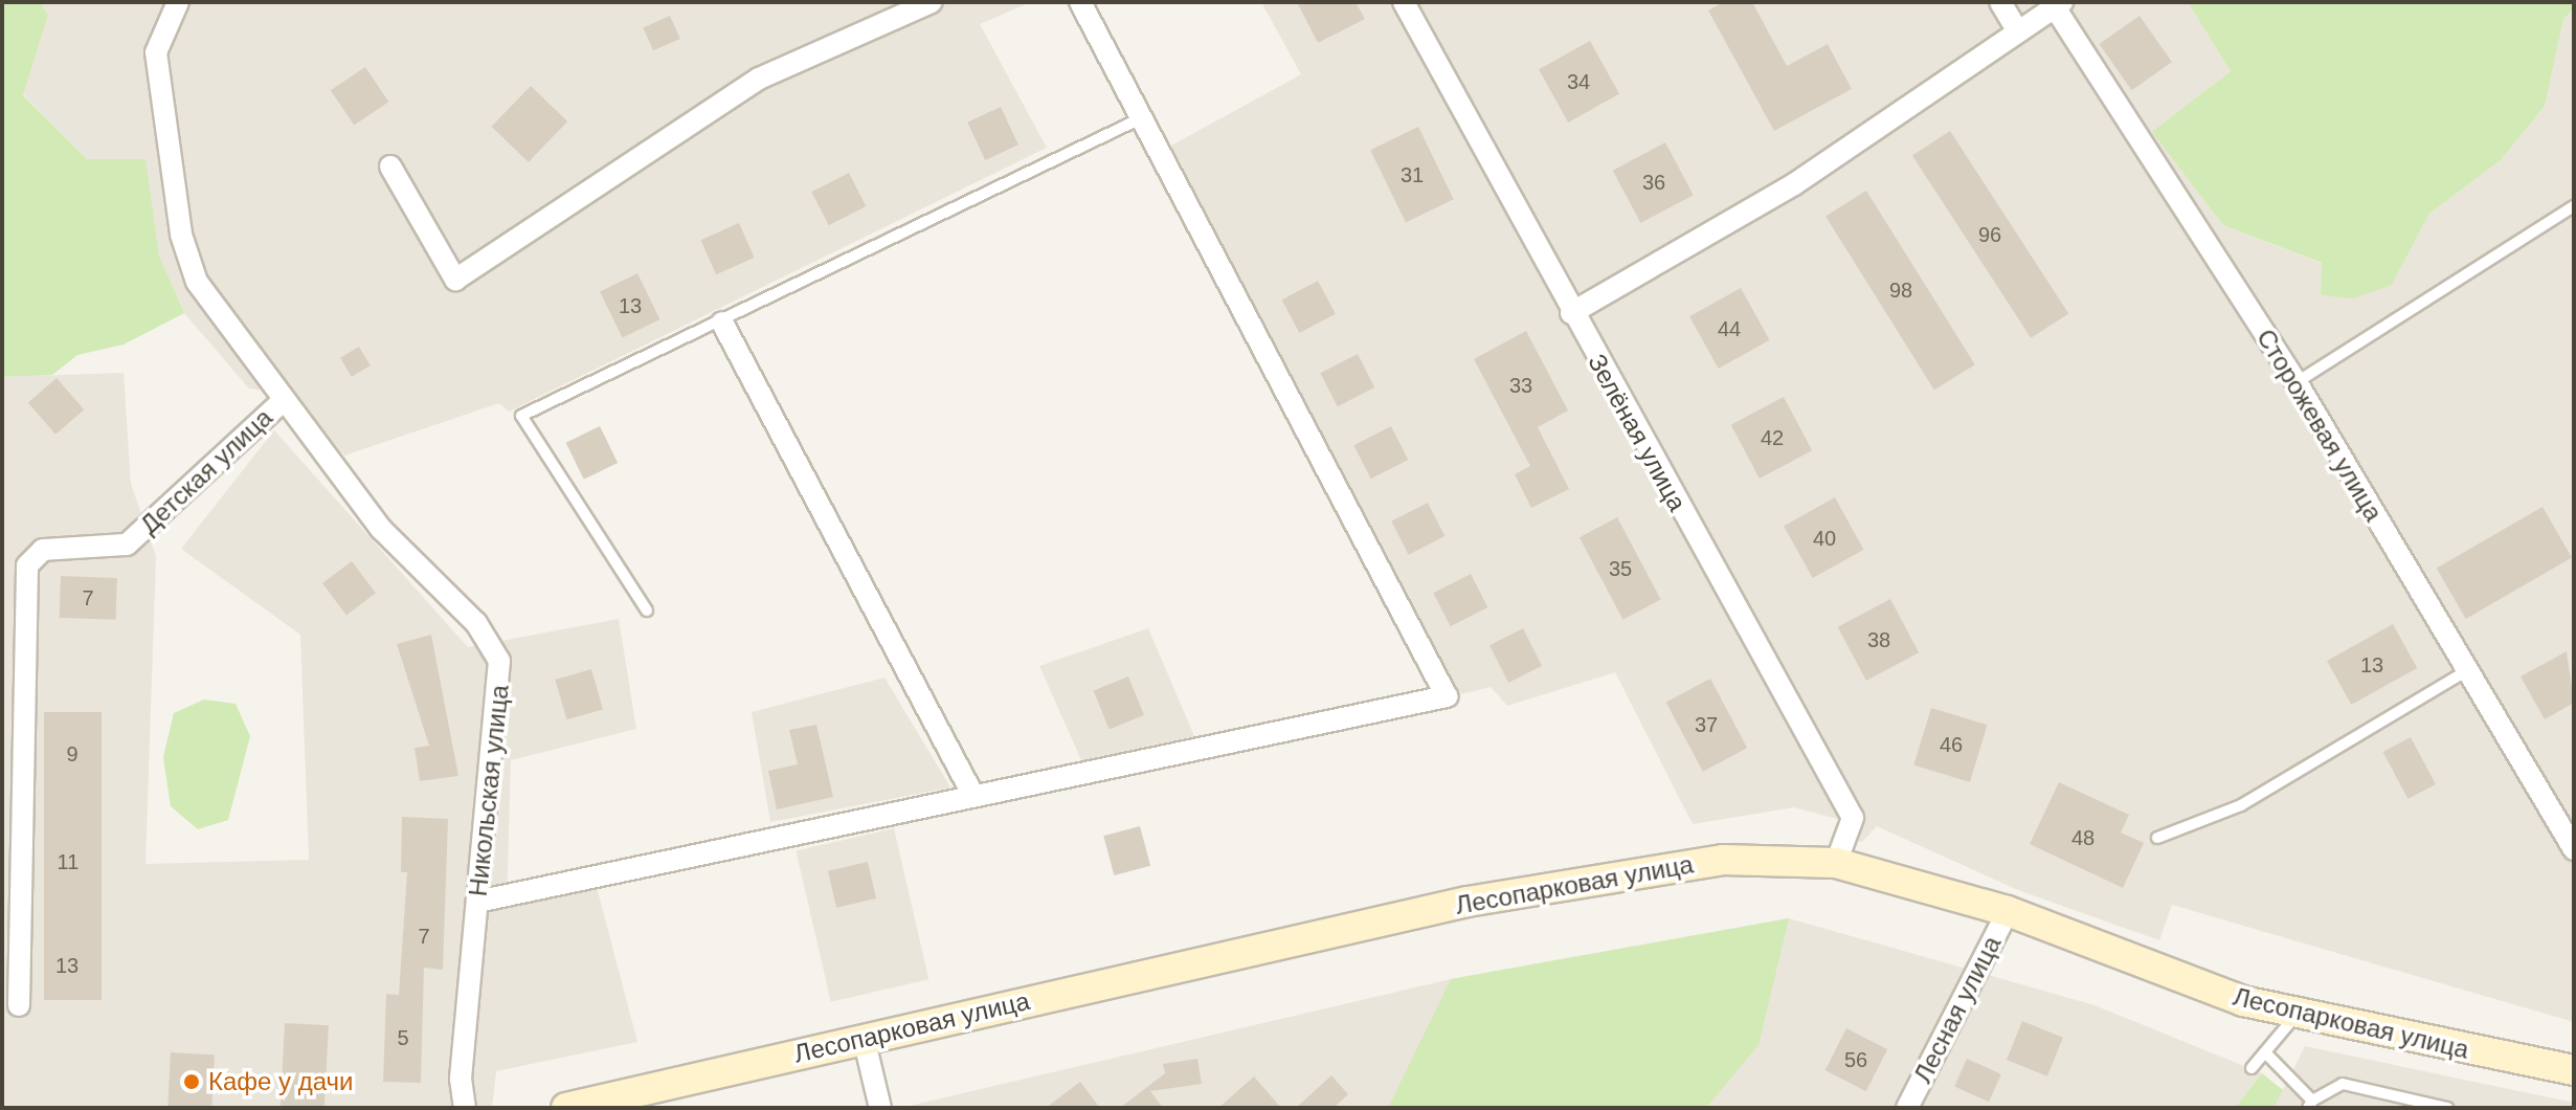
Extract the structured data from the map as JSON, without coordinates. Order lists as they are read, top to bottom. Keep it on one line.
{"streets":{"street":["Сторожевая улица","Зелёная улица","Детская улица","Никольская улица","Лесопарковая улица","Лесная улица"]},"crossings":[["Зелёная улица","Лесопарковая улица"],["Детская улица","Никольская улица"],["Лесопарковая улица","Лесная улица"]],"places":["Кафе у дачи"],"house_numbers":["34","31","36","96","98","13","44","33","42","40","35","7","38","13","37","46","9","48","11","7","13","5","56"]}
